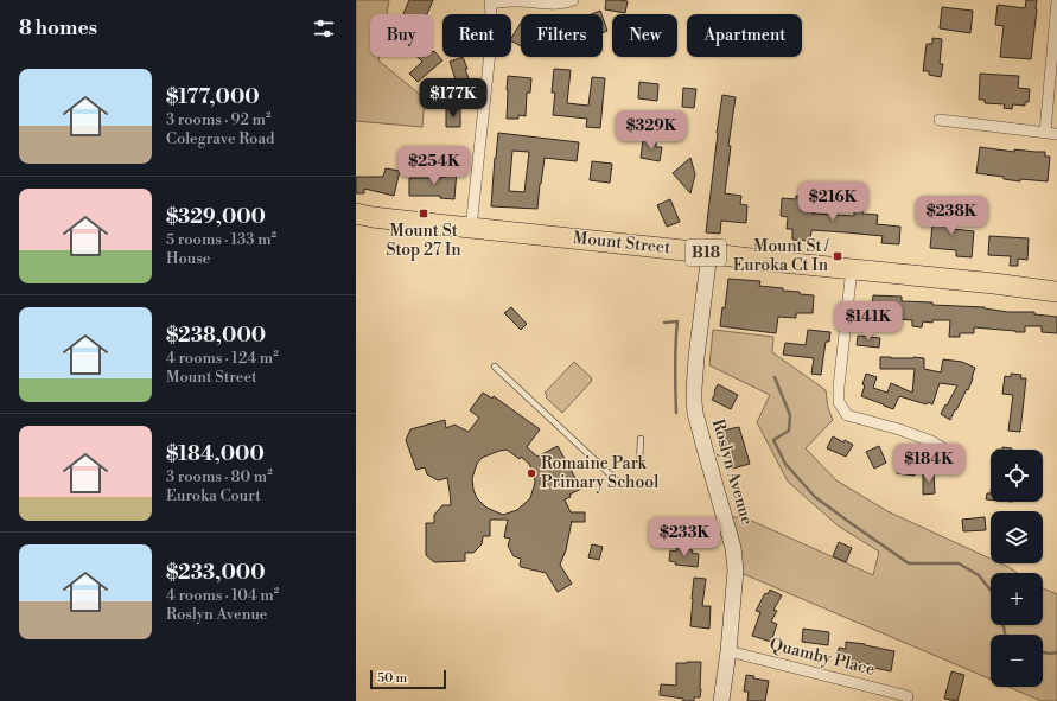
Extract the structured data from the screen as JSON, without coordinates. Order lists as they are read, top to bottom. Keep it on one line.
{"streets":{"highway":["Mount Street","B18"],"street":["Roslyn Avenue","Quamby Place"]},"crossings":[["Mount Street","Roslyn Avenue"],["Roslyn Avenue","Quamby Place"]],"places":{"transit":["Mount St Stop 27 In","Mount St / Euroka Ct In"],"other":["Romaine Park Primary School"]},"scale_bar":"50 m","page":{"heading":"8 homes","chip":["Buy","Rent","Filters","New","Apartment"],"list":[{"name":"$177,000","note":"3 rooms · 92 m² · Colegrave Road"},{"name":"$329,000","note":"5 rooms · 133 m² · House"},{"name":"$238,000","note":"4 rooms · 124 m² · Mount Street"},{"name":"$184,000","note":"3 rooms · 80 m² · Euroka Court"},{"name":"$233,000","note":"4 rooms · 104 m² · Roslyn Avenue"}],"price":["$177K","$329K","$254K","$216K","$238K","$141K","$184K","$233K"],"map_buttons":["+","−"],"scale":"50 m"}}
